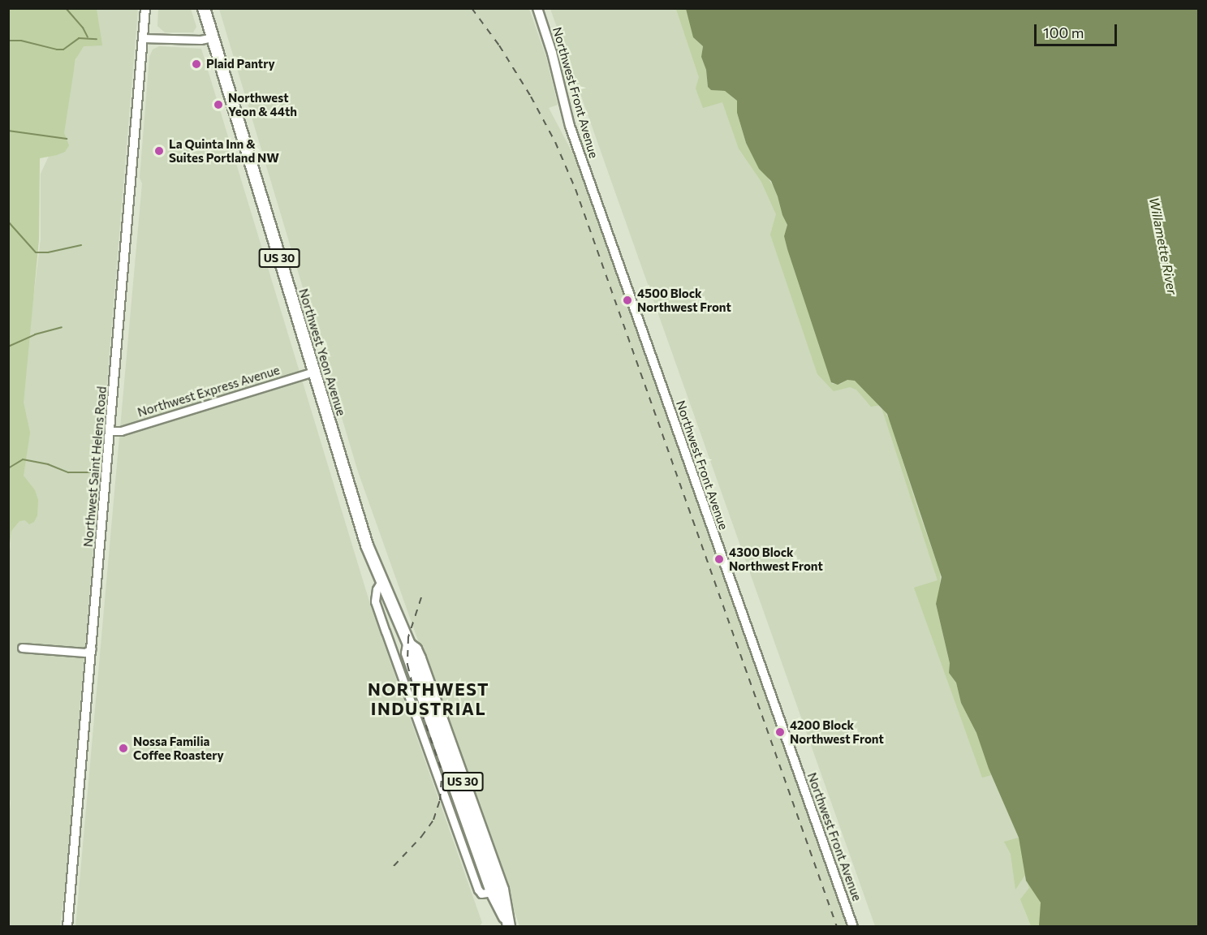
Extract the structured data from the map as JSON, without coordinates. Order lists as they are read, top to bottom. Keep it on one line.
{"streets":{"highway":["US 30","Northwest Yeon Avenue"],"main road":["Northwest Front Avenue","Northwest Saint Helens Road"],"street":["Northwest Express Avenue"]},"crossings":[["Northwest Yeon Avenue","Northwest Express Avenue"],["Northwest Express Avenue","Northwest Saint Helens Road"]],"districts":["NORTHWEST INDUSTRIAL"],"water":["Willamette River"],"places":["Plaid Pantry","Northwest Yeon & 44th","La Quinta Inn & Suites Portland NW","4500 Block Northwest Front","4300 Block Northwest Front","4200 Block Northwest Front","Nossa Familia Coffee Roastery"],"scale_bar":"100 m"}
